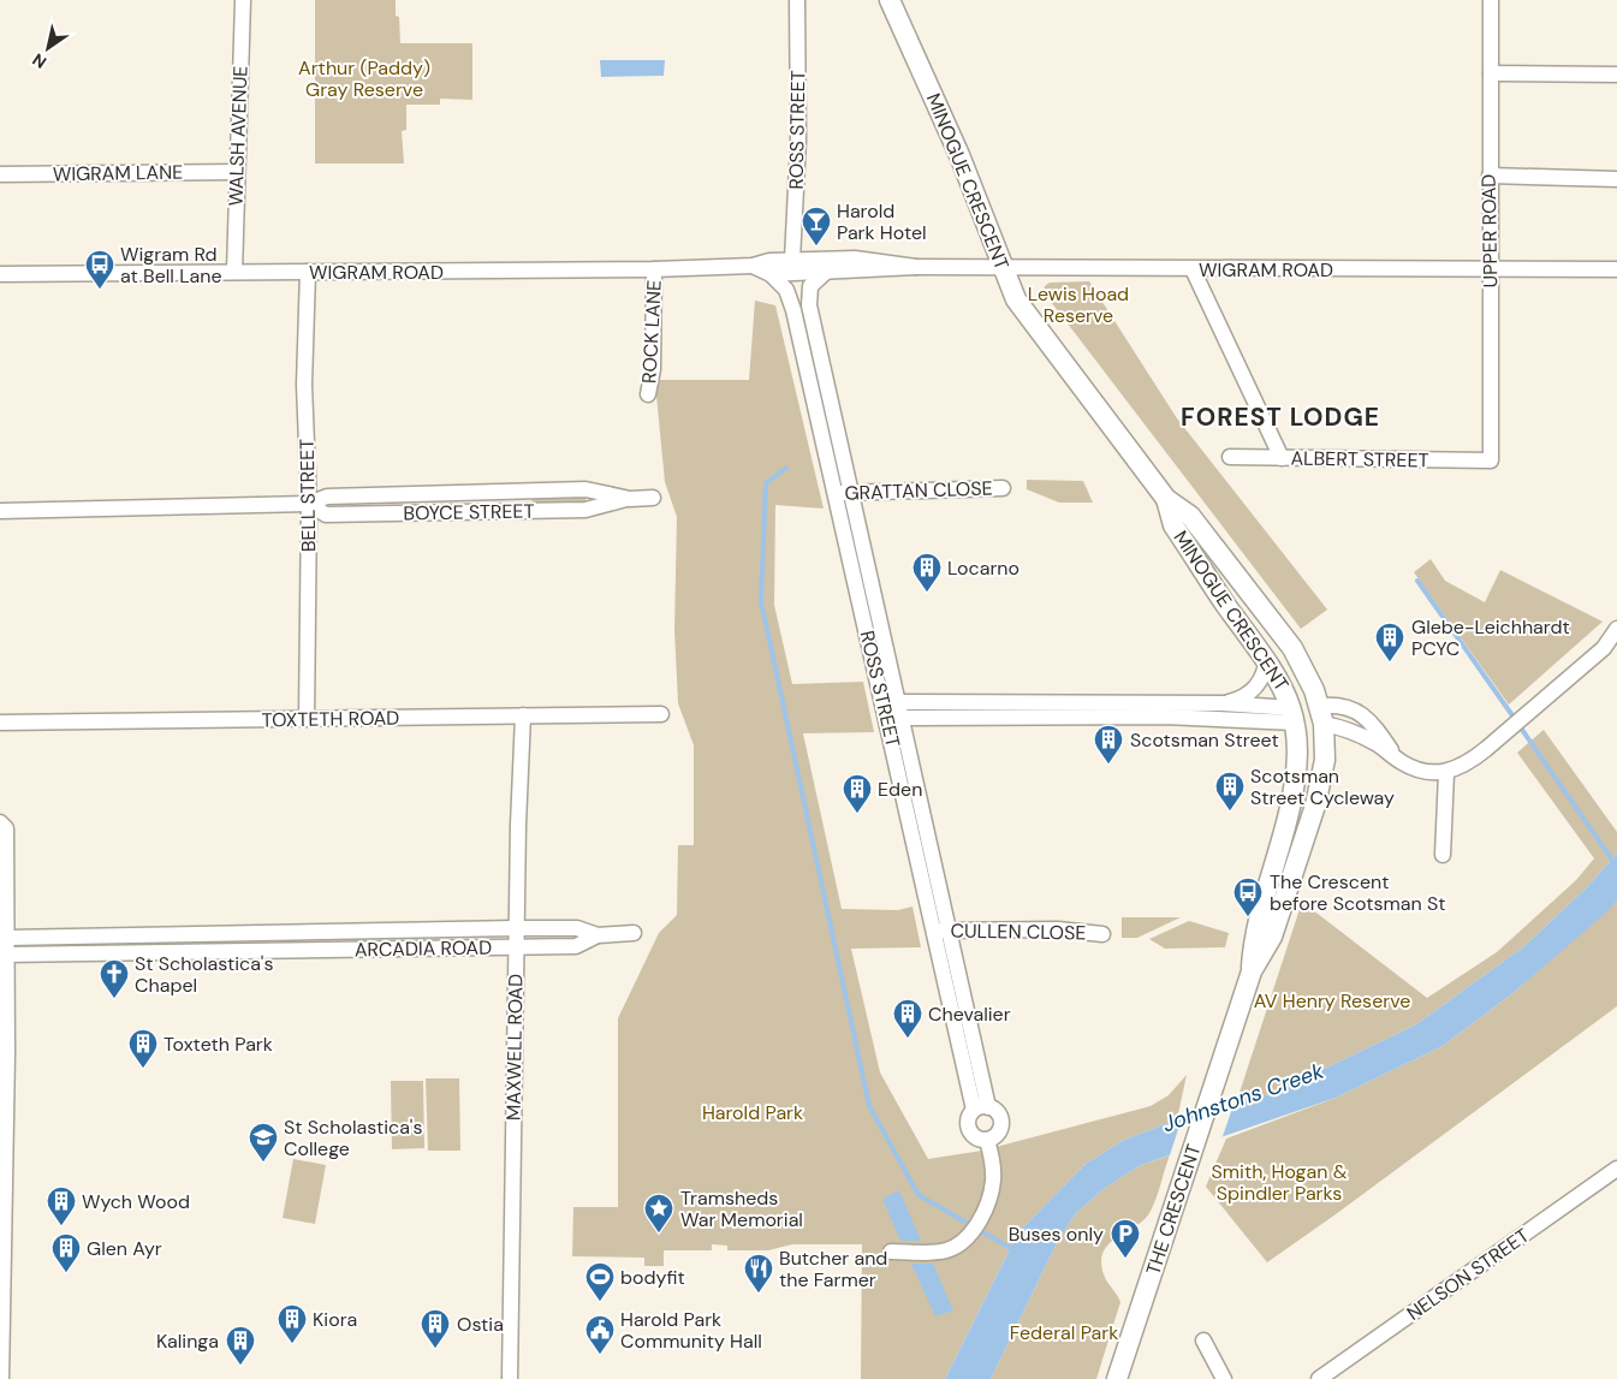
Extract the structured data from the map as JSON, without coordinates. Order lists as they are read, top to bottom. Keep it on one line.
{"streets":{"main road":["MINOGUE CRESCENT","THE CRESCENT"],"street":["ROSS STREET","WALSH AVENUE","WIGRAM LANE","UPPER ROAD","WIGRAM ROAD","ROCK LANE","ALBERT STREET","GRATTAN CLOSE","BELL STREET","BOYCE STREET","TOXTETH ROAD","CULLEN CLOSE","ARCADIA ROAD","MAXWELL ROAD","NELSON STREET"]},"crossings":[["ROSS STREET","WIGRAM ROAD"],["ROSS STREET","GRATTAN CLOSE"],["ROSS STREET","CULLEN CLOSE"],["WALSH AVENUE","WIGRAM LANE"],["WALSH AVENUE","WIGRAM ROAD"],["MINOGUE CRESCENT","WIGRAM ROAD"],["MINOGUE CRESCENT","THE CRESCENT"],["UPPER ROAD","WIGRAM ROAD"],["UPPER ROAD","ALBERT STREET"],["WIGRAM ROAD","ROCK LANE"],["WIGRAM ROAD","BELL STREET"],["BELL STREET","BOYCE STREET"],["BELL STREET","TOXTETH ROAD"],["TOXTETH ROAD","MAXWELL ROAD"],["ARCADIA ROAD","MAXWELL ROAD"]],"districts":["FOREST LODGE"],"water":["Johnstons Creek"],"parks":["Arthur (Paddy) Gray Reserve","Lewis Hoad Reserve","AV Henry Reserve","Harold Park","Smith, Hogan & Spindler Parks","Federal Park"],"places":{"bar":["Harold Park Hotel"],"bus stop":["Wigram Rd at Bell Lane","The Crescent before Scotsman St"],"building":["Locarno","Glebe-Leichhardt PCYC","Scotsman Street","Scotsman Street Cycleway","Eden","Chevalier","Toxteth Park","Wych Wood","Glen Ayr","Kiora","Ostia","Kalinga"],"church":["St Scholastica's Chapel"],"school or university":["St Scholastica's College"],"place":["Tramsheds War Memorial"],"parking":["Buses only"],"restaurant":["Butcher and the Farmer"],"sports":["bodyfit"],"public building":["Harold Park Community Hall"]},"north":"bottom left"}
